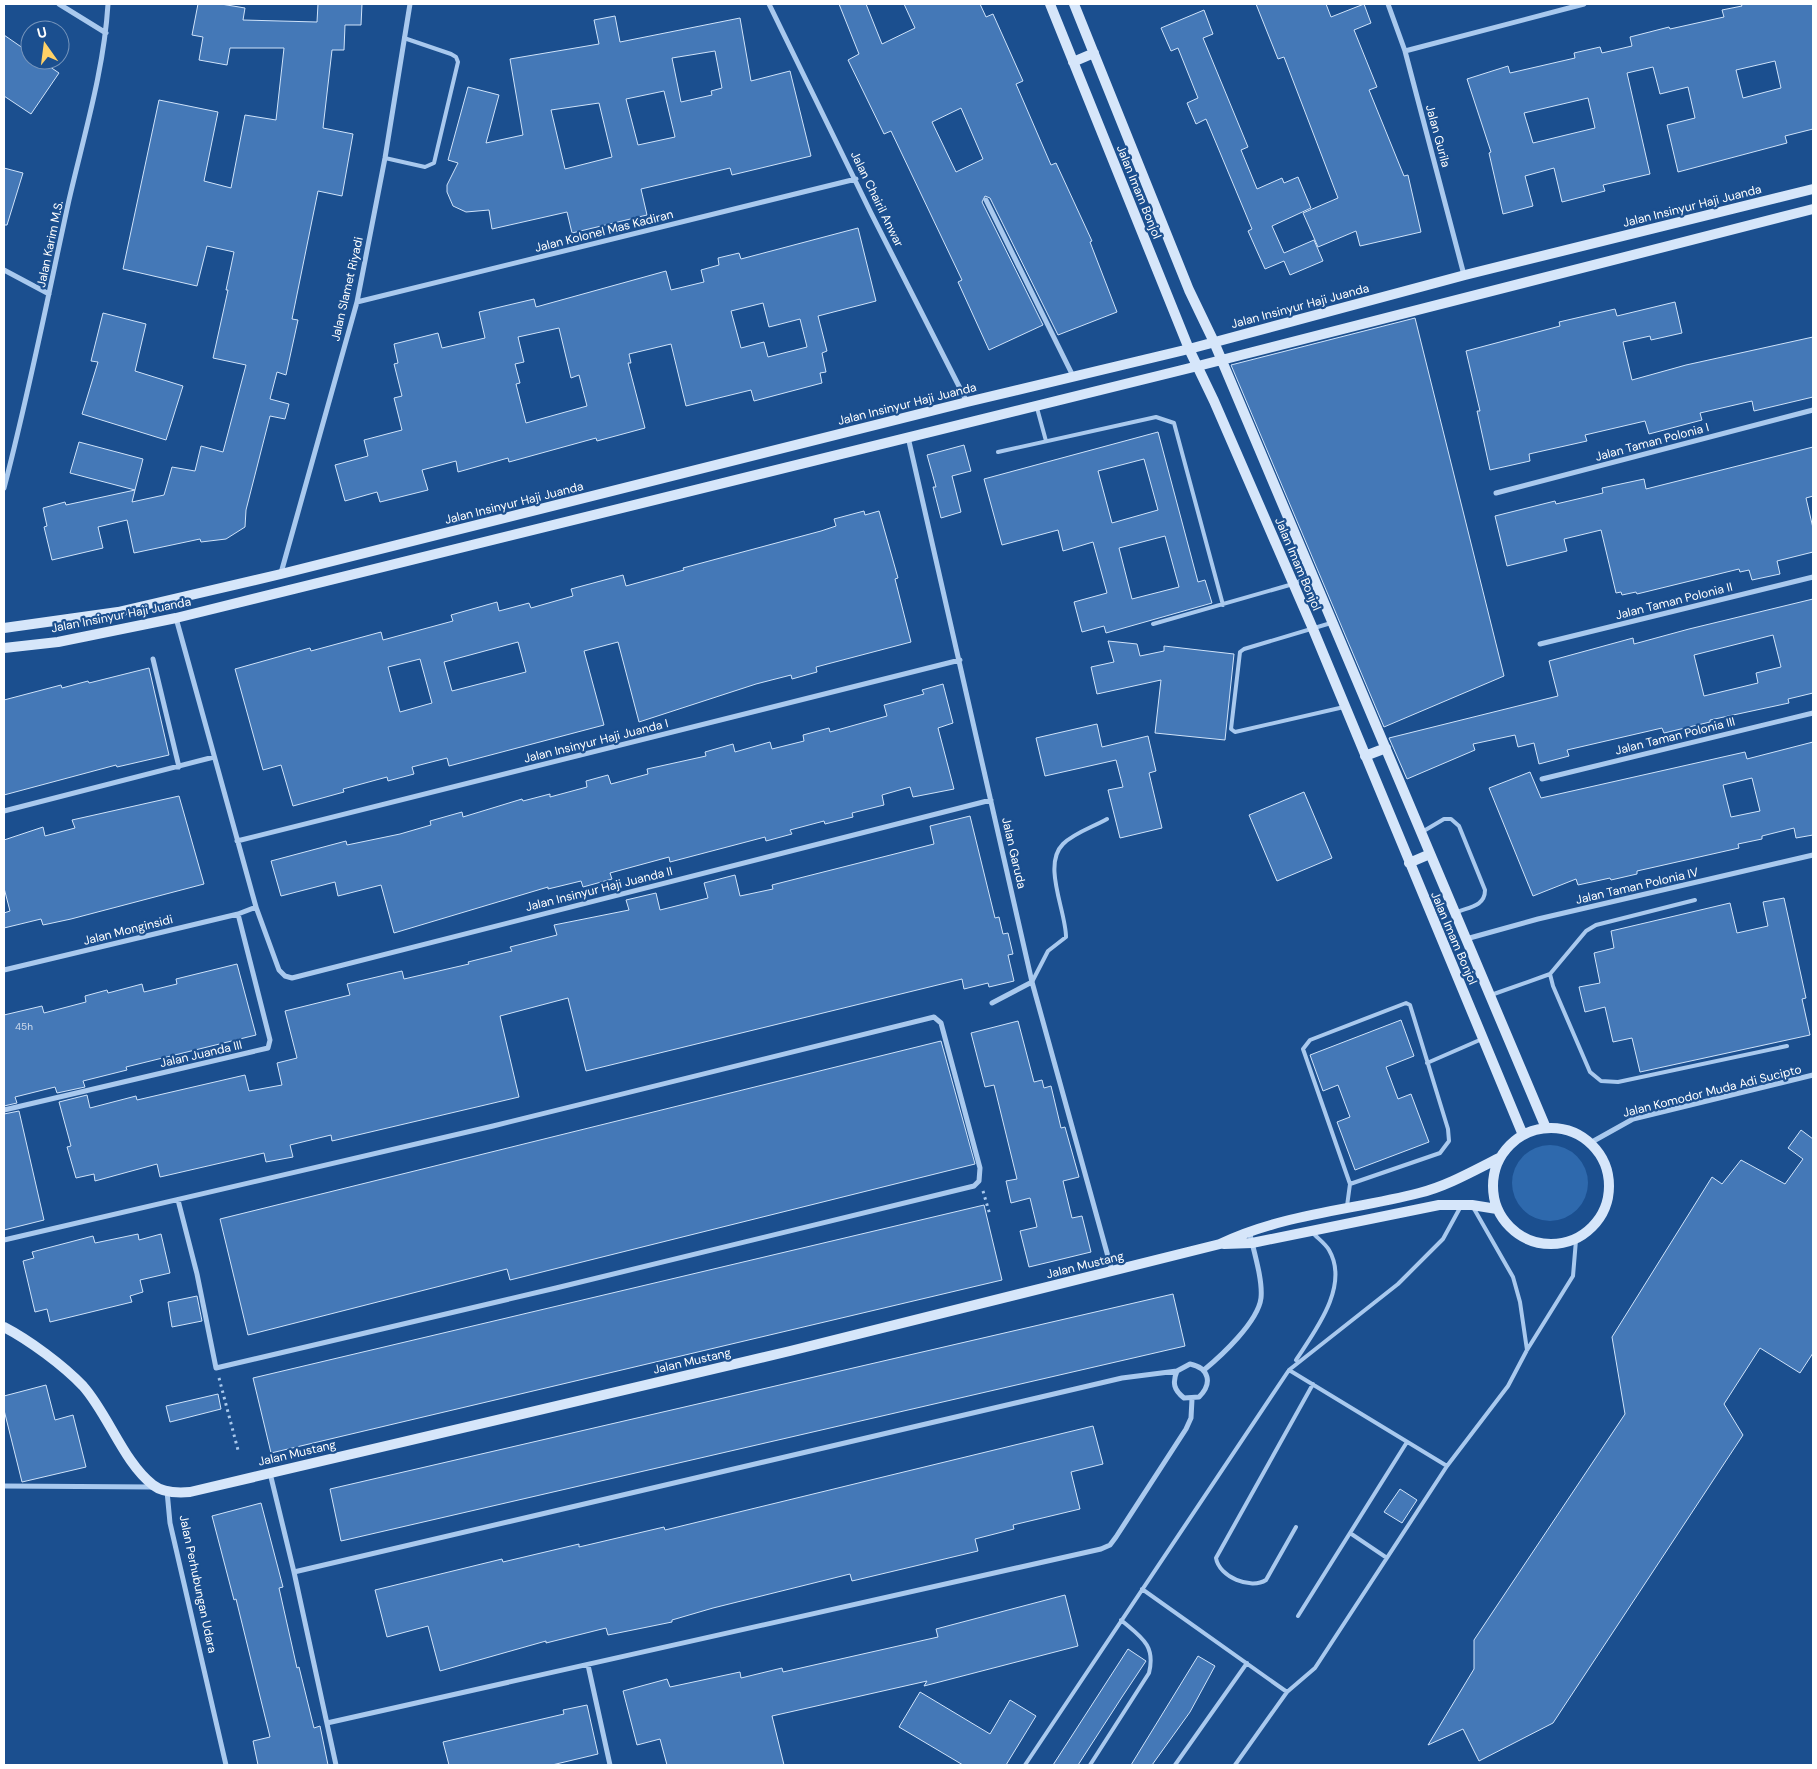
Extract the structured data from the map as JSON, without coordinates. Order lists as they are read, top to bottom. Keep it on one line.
{"streets":{"main road":["Jalan Imam Bonjol","Jalan Insinyur Haji Juanda","Jalan Mustang"],"street":["Jalan Gurila","Jalan Chairil Anwar","Jalan Kolonel Mas Kadiran","Jalan Karim M.S.","Jalan Slamet Riyadi","Jalan Taman Polonia I","Jalan Taman Polonia II","Jalan Taman Polonia III","Jalan Insinyur Haji Juanda I","Jalan Garuda","Jalan Taman Polonia IV","Jalan Insinyur Haji Juanda II","Jalan Monginsidi","Jalan Juanda III","Jalan Komodor Muda Adi Sucipto","Jalan Perhubungan Udara"]},"crossings":[["Jalan Gurila","Jalan Insinyur Haji Juanda"],["Jalan Imam Bonjol","Jalan Insinyur Haji Juanda"],["Jalan Imam Bonjol","Jalan Taman Polonia IV"],["Jalan Imam Bonjol","Jalan Komodor Muda Adi Sucipto"],["Jalan Imam Bonjol","Jalan Mustang"],["Jalan Chairil Anwar","Jalan Insinyur Haji Juanda"],["Jalan Chairil Anwar","Jalan Kolonel Mas Kadiran"],["Jalan Insinyur Haji Juanda","Jalan Slamet Riyadi"],["Jalan Insinyur Haji Juanda","Jalan Garuda"],["Jalan Insinyur Haji Juanda","Jalan Insinyur Haji Juanda II"],["Jalan Kolonel Mas Kadiran","Jalan Slamet Riyadi"],["Jalan Insinyur Haji Juanda I","Jalan Garuda"],["Jalan Insinyur Haji Juanda I","Jalan Insinyur Haji Juanda II"],["Jalan Garuda","Jalan Insinyur Haji Juanda II"],["Jalan Garuda","Jalan Mustang"],["Jalan Insinyur Haji Juanda II","Jalan Monginsidi"],["Jalan Monginsidi","Jalan Juanda III"],["Jalan Komodor Muda Adi Sucipto","Jalan Mustang"],["Jalan Mustang","Jalan Perhubungan Udara"]],"house_numbers":["45h"],"north":"top"}
